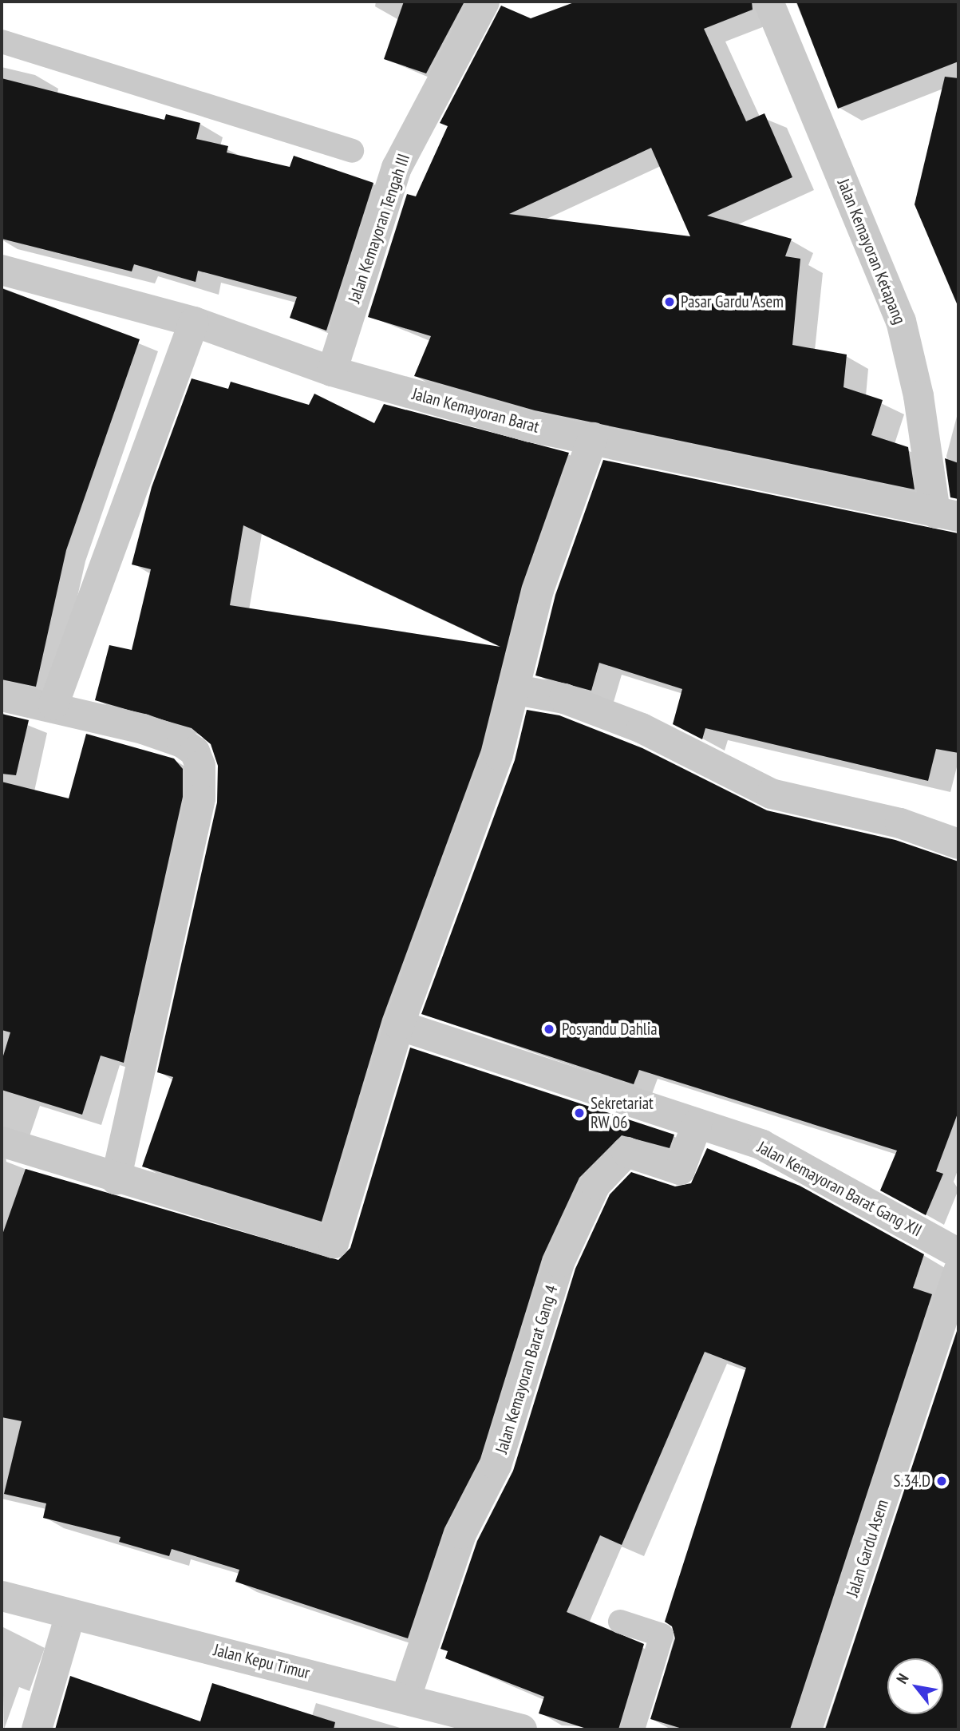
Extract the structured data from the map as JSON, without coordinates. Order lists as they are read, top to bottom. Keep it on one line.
{"streets":{"street":["Jalan Kemayoran Tengah III","Jalan Kemayoran Ketapang","Jalan Kemayoran Barat","Jalan Kemayoran Barat Gang XII","Jalan Kemayoran Barat Gang 4","Jalan Gardu Asem","Jalan Kepu Timur"]},"crossings":[["Jalan Kemayoran Tengah III","Jalan Kemayoran Barat"],["Jalan Kemayoran Ketapang","Jalan Kemayoran Barat"],["Jalan Kemayoran Barat Gang XII","Jalan Kemayoran Barat Gang 4"],["Jalan Kemayoran Barat Gang 4","Jalan Kepu Timur"]],"places":["Pasar Gardu Asem","Posyandu Dahlia","Sekretariat RW 06","S.34.D"],"north":"top left"}
